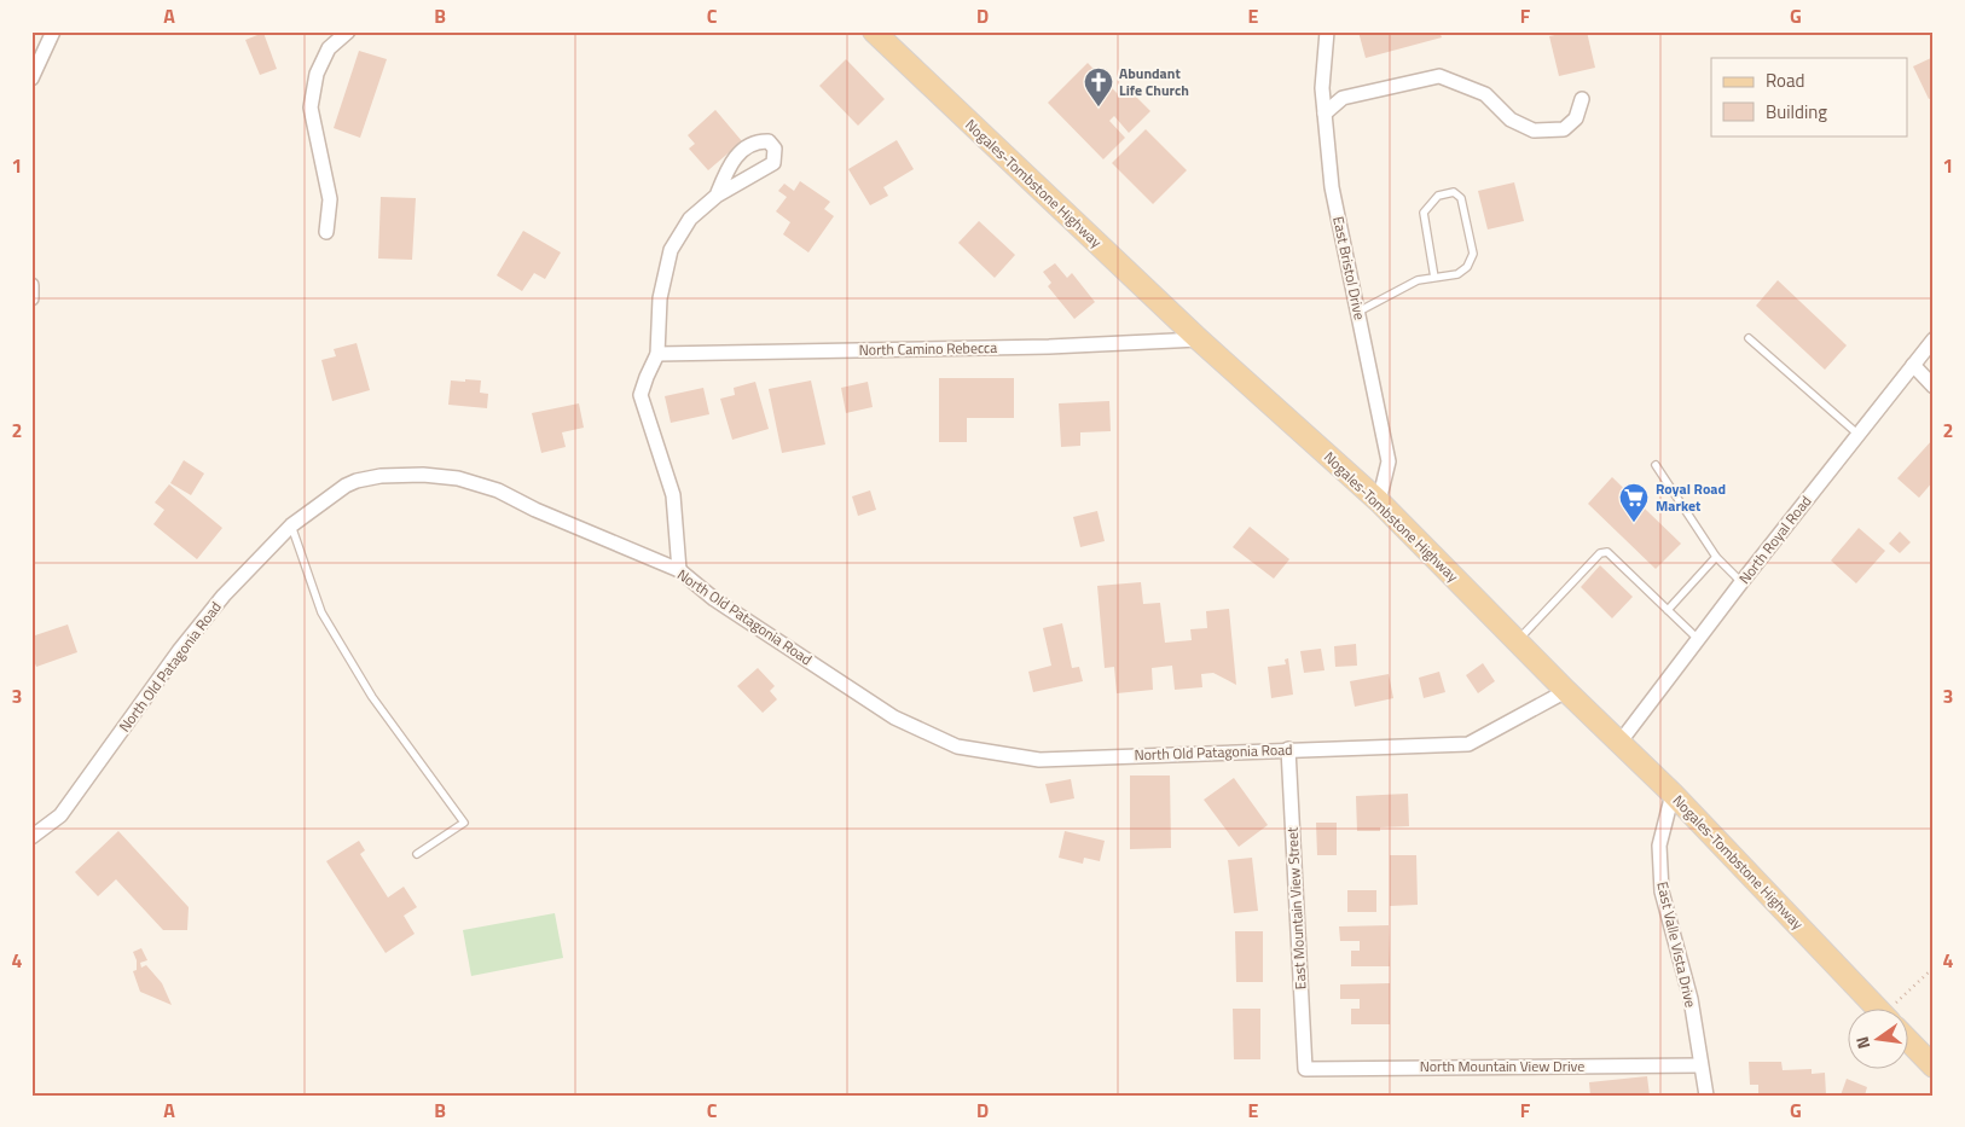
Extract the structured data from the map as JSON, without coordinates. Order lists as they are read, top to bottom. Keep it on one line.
{"streets":{"main road":["Nogales-Tombstone Highway"],"street":["East Bristol Drive","North Camino Rebecca","North Royal Road","North Old Patagonia Road","East Mountain View Street","East Valle Vista Drive","North Mountain View Drive"]},"crossings":[["Nogales-Tombstone Highway","East Bristol Drive"],["Nogales-Tombstone Highway","North Camino Rebecca"],["Nogales-Tombstone Highway","North Royal Road"],["Nogales-Tombstone Highway","North Old Patagonia Road"],["Nogales-Tombstone Highway","East Valle Vista Drive"],["North Old Patagonia Road","East Mountain View Street"],["East Mountain View Street","North Mountain View Drive"],["East Valle Vista Drive","North Mountain View Drive"]],"places":{"church":["Abundant Life Church"],"supermarket":["Royal Road Market"]},"legend":["Road","Building"],"north":"left","grid":{"columns":["A","B","C","D","E","F","G"],"rows":["1","2","3","4"]}}
